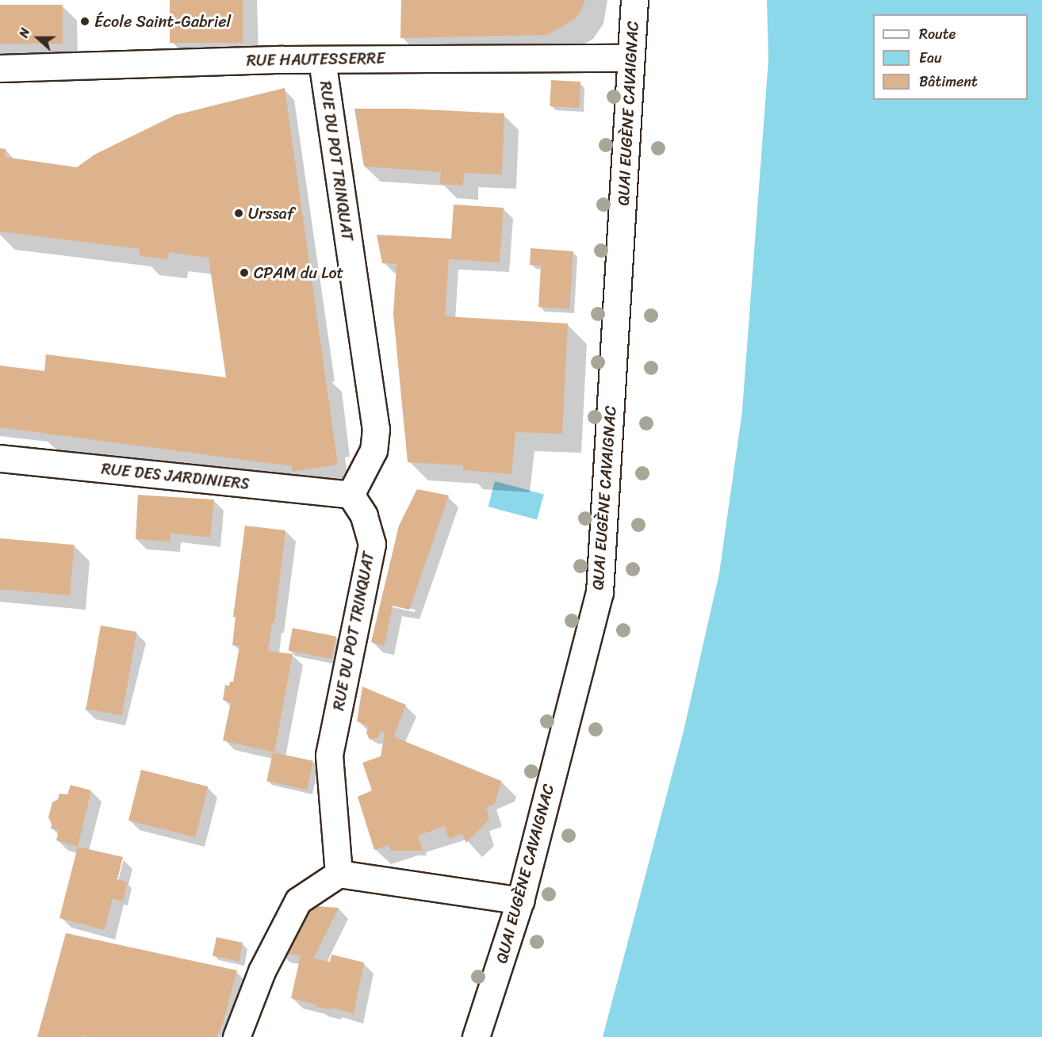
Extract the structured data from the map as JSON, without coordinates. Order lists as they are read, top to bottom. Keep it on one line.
{"streets":{"street":["RUE HAUTESSERRE","QUAI EUGÈNE CAVAIGNAC","RUE DU POT TRINQUAT","RUE DES JARDINIERS"]},"crossings":[["RUE HAUTESSERRE","QUAI EUGÈNE CAVAIGNAC"],["RUE HAUTESSERRE","RUE DU POT TRINQUAT"],["RUE DU POT TRINQUAT","RUE DES JARDINIERS"]],"places":["École Saint-Gabriel","Urssaf","CPAM du Lot"],"legend":["Route","Eau","Bâtiment"],"north":"left"}
